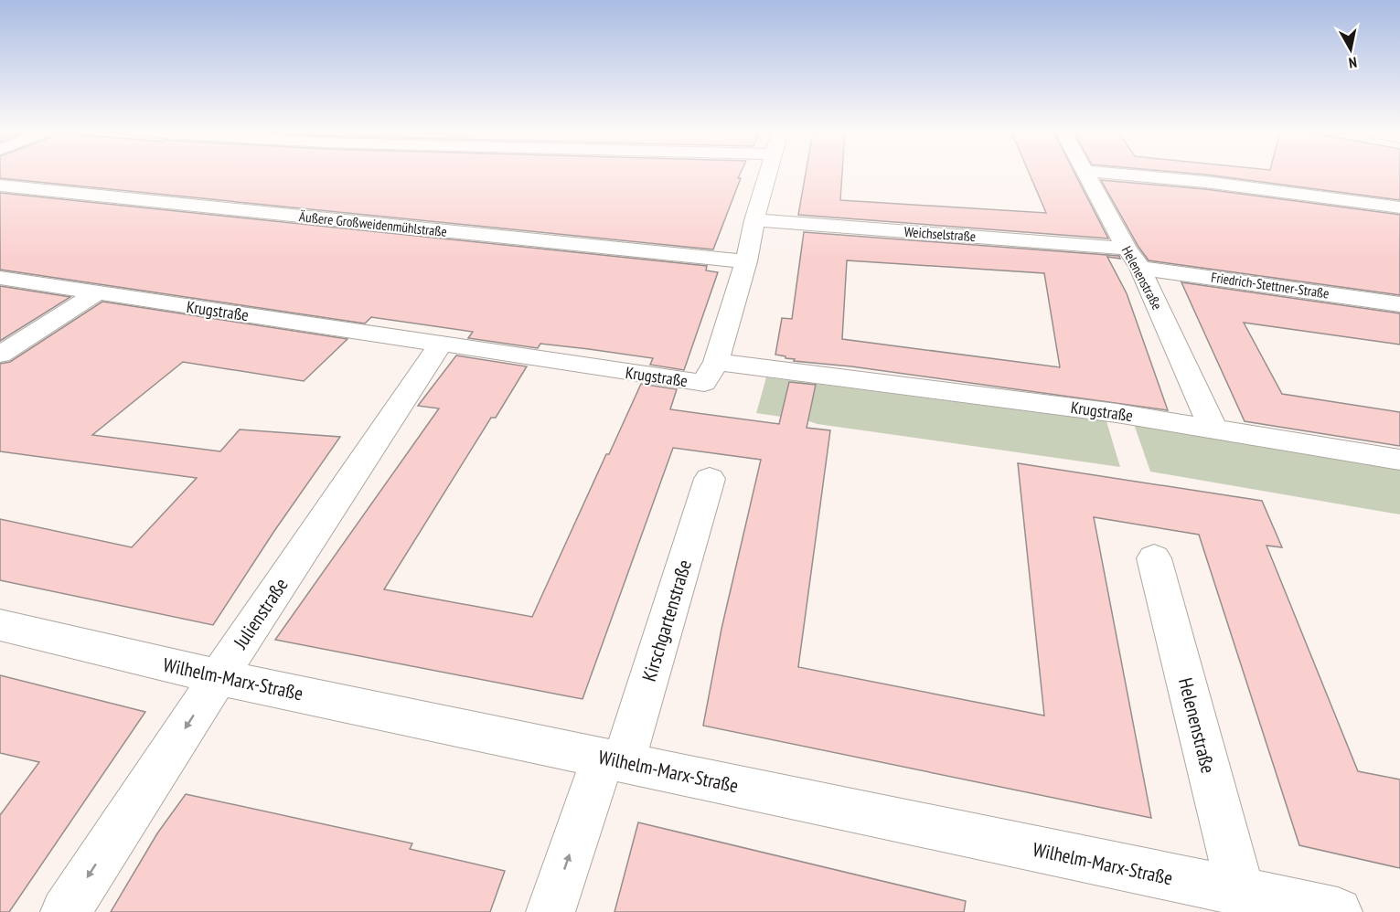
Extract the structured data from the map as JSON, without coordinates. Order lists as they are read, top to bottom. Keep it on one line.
{"streets":{"street":["Äußere Großweidenmühlstraße","Weichselstraße","Helenenstraße","Friedrich-Stettner-Straße","Krugstraße","Julienstraße","Kirschgartenstraße","Wilhelm-Marx-Straße"]},"crossings":[["Weichselstraße","Helenenstraße"],["Helenenstraße","Friedrich-Stettner-Straße"],["Helenenstraße","Krugstraße"],["Helenenstraße","Wilhelm-Marx-Straße"],["Krugstraße","Julienstraße"],["Julienstraße","Wilhelm-Marx-Straße"],["Kirschgartenstraße","Wilhelm-Marx-Straße"]],"one_way":["Julienstraße","Kirschgartenstraße"],"north":"bottom"}
